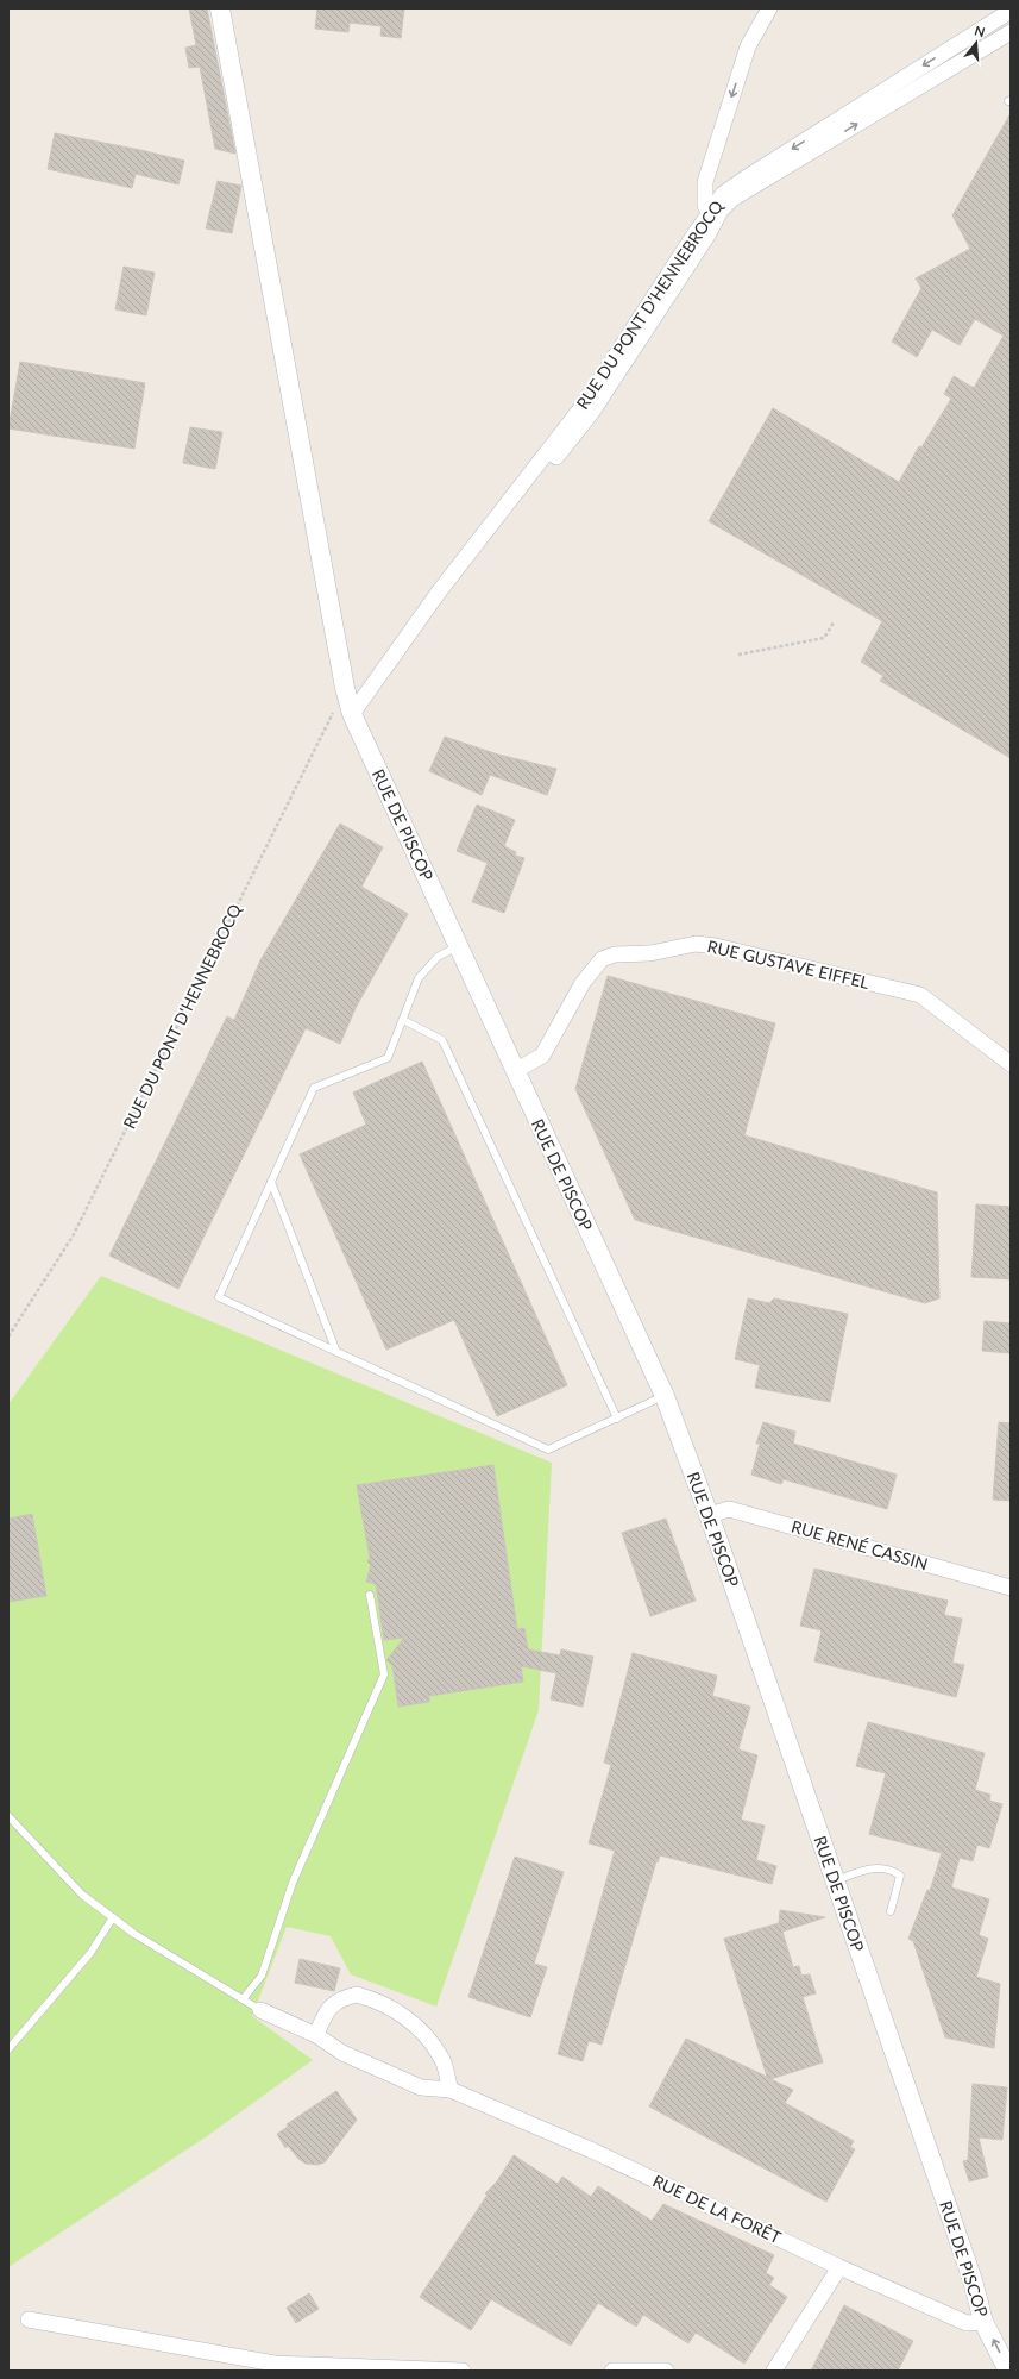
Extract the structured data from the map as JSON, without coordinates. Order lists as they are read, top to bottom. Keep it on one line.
{"streets":{"street":["RUE DU PONT D'HENNEBROCQ","RUE DE PISCOP","RUE GUSTAVE EIFFEL","RUE RENÉ CASSIN","RUE DE LA FORÊT"]},"crossings":[["RUE DU PONT D'HENNEBROCQ","RUE DE PISCOP"],["RUE DE PISCOP","RUE GUSTAVE EIFFEL"],["RUE DE PISCOP","RUE RENÉ CASSIN"],["RUE DE PISCOP","RUE DE LA FORÊT"]],"north":"top"}
